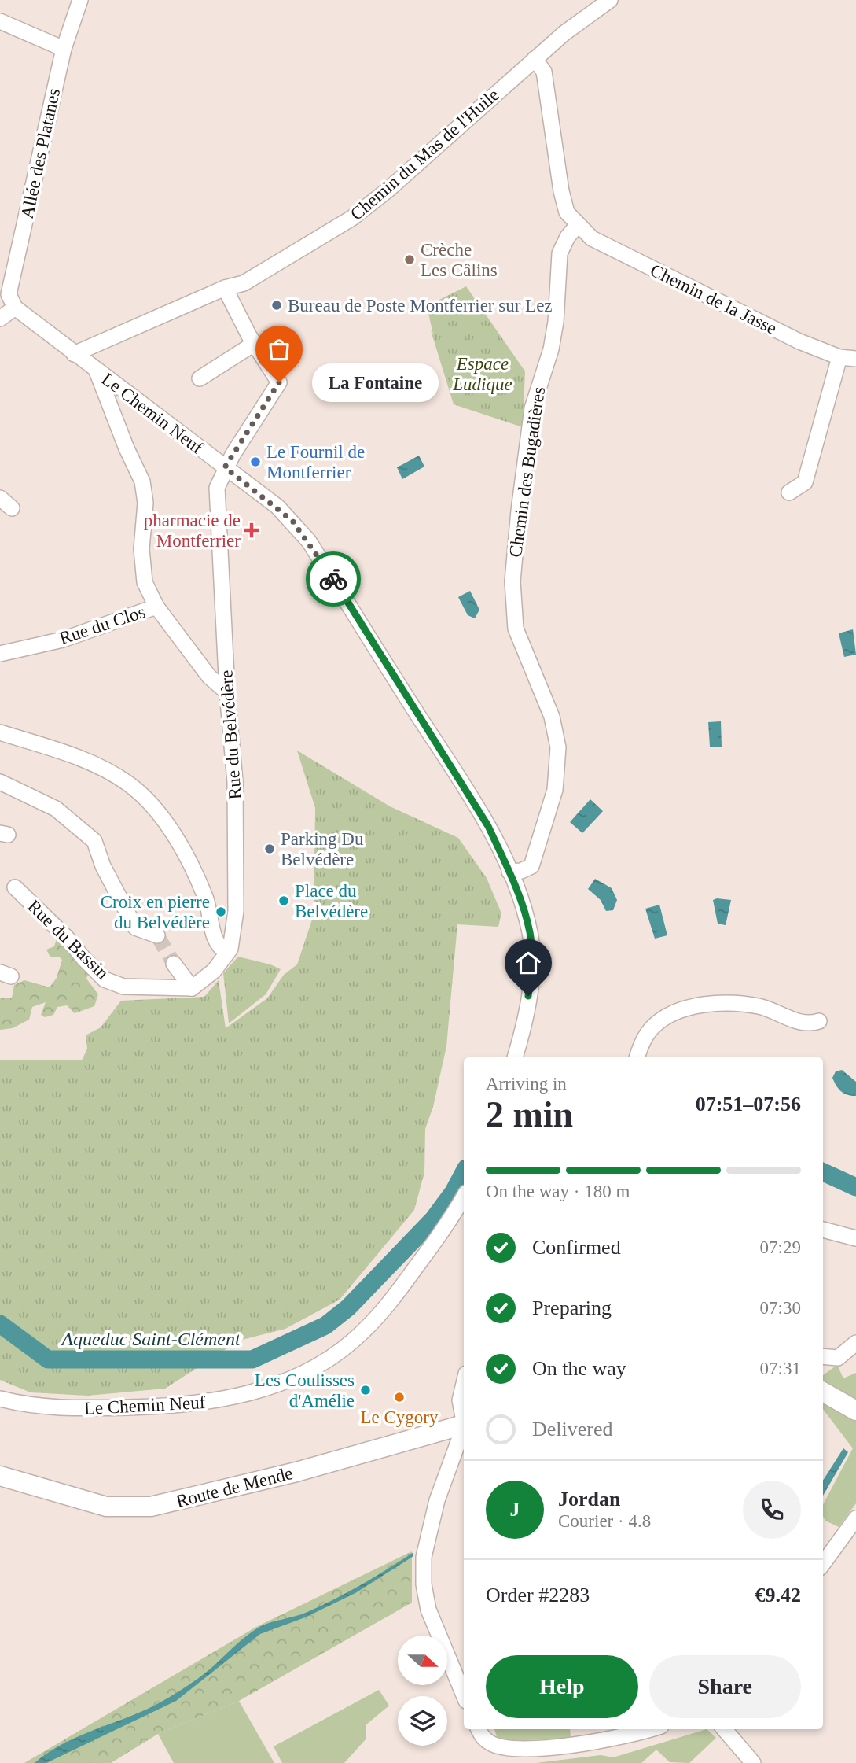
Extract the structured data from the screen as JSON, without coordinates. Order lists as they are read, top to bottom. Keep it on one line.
{"streets":{"street":["Allée des Platanes","Chemin du Mas de l'Huile","Chemin de la Jasse","Le Chemin Neuf","Chemin des Bugadières","Rue du Clos","Rue du Belvédère","Rue du Bassin","Route de Mende"]},"crossings":[["Allée des Platanes","Le Chemin Neuf"],["Chemin du Mas de l'Huile","Le Chemin Neuf"],["Chemin de la Jasse","Chemin des Bugadières"],["Le Chemin Neuf","Chemin des Bugadières"],["Le Chemin Neuf","Rue du Clos"],["Le Chemin Neuf","Rue du Belvédère"],["Rue du Belvédère","Rue du Bassin"]],"water":["Aqueduc Saint-Clément"],"parks":["Espace Ludique"],"places":{"other":["Crèche Les Câlins","Bureau de Poste Montferrier sur Lez","La Fontaine","Le Fournil de Montferrier","Parking Du Belvédère","Place du Belvédère","Croix en pierre du Belvédère","Les Coulisses d'Amélie","Le Cygory"],"health":["pharmacie de Montferrier"]},"north":"right","page":{"bubble":"La Fontaine","heading":["2 min","Arriving in","07:51–07:56"],"panel":["Jordan","Courier · 4.8","Order #2283","€9.42"],"bar":"On the way · 180 m","list":[["Confirmed","07:29"],["Preparing","07:30"],["On the way","07:31"],"Delivered"],"round":"J","buttons":["Help","Share"]}}
